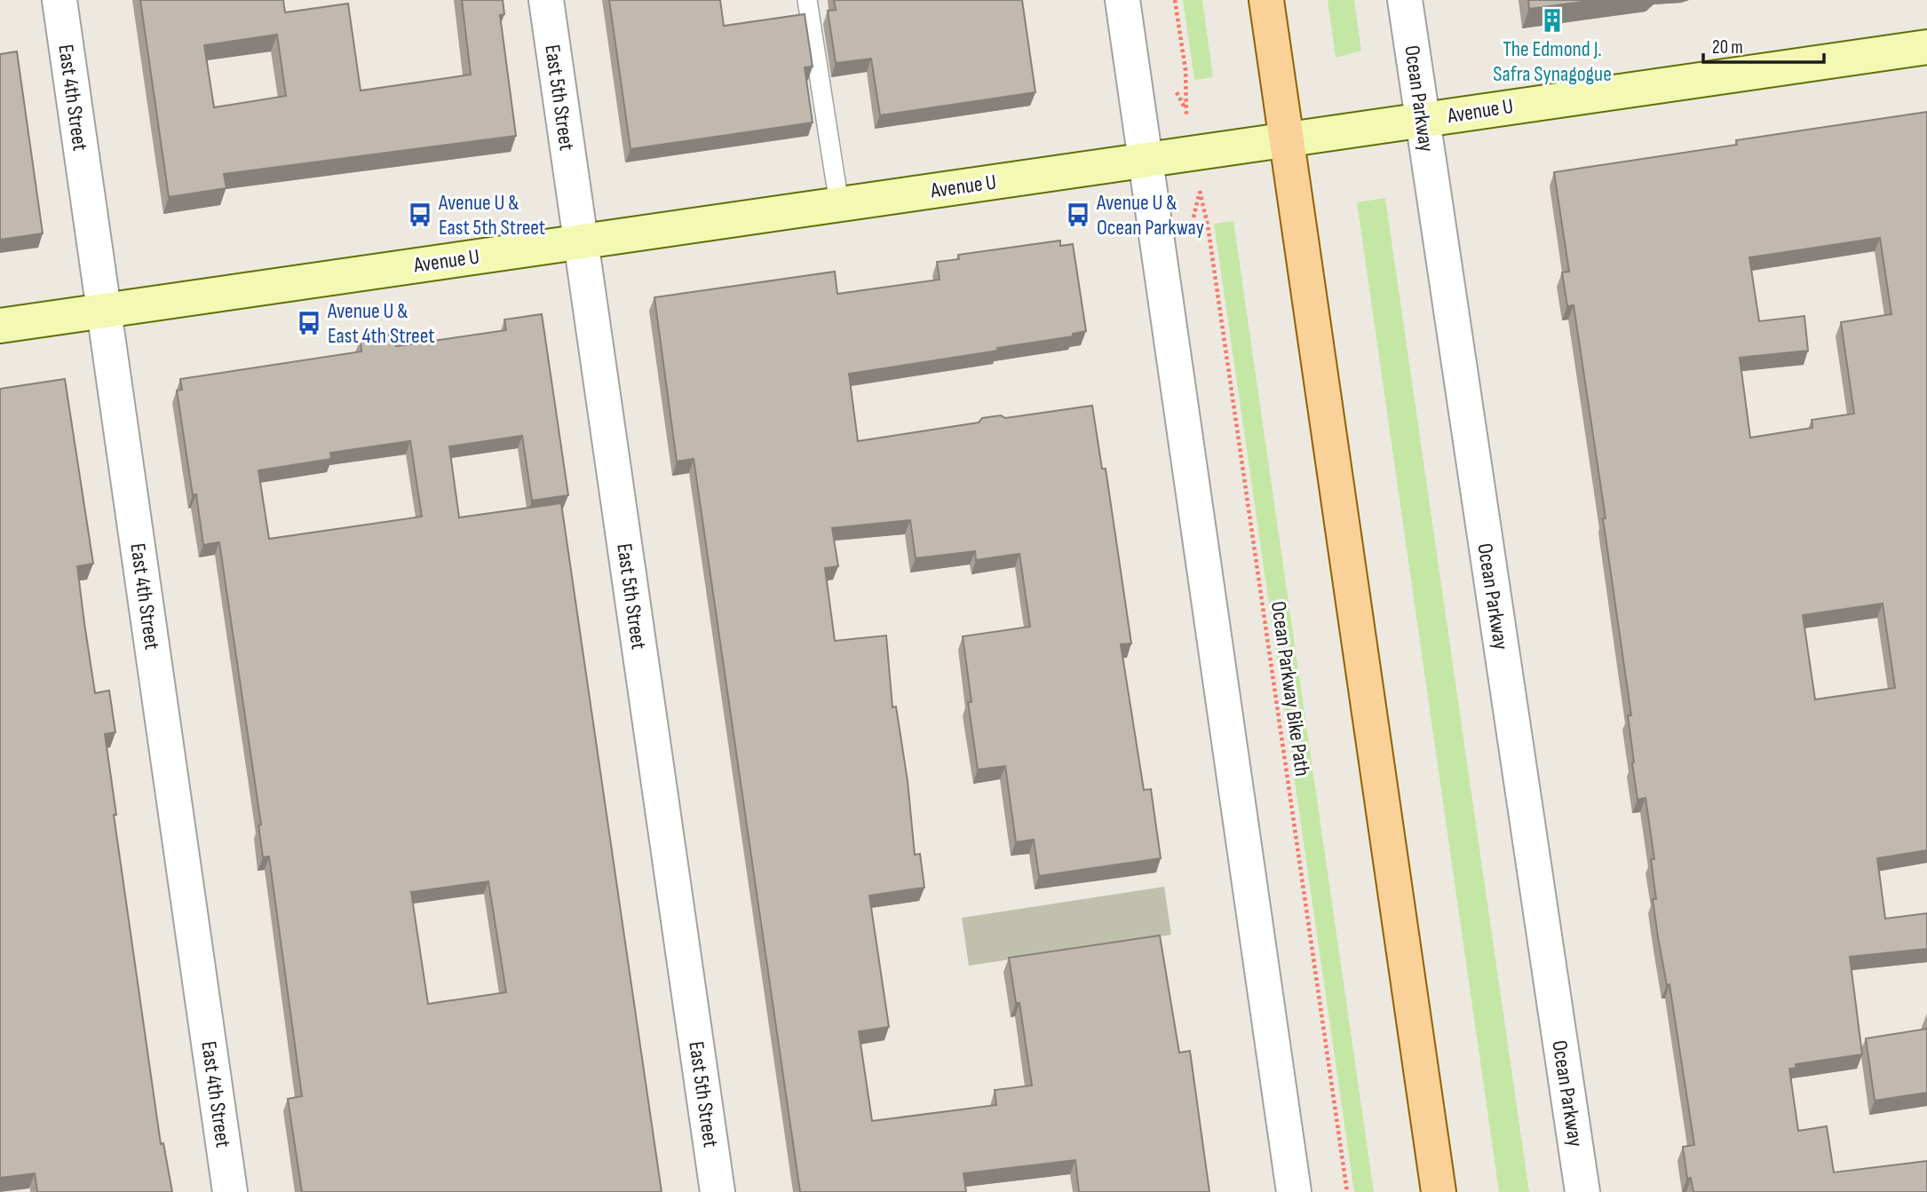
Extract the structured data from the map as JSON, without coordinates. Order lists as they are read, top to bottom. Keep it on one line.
{"streets":{"main road":["Avenue U"],"street":["East 4th Street","East 5th Street","Ocean Parkway"],"path":["Ocean Parkway Bike Path"]},"crossings":[["East 4th Street","Avenue U"],["East 5th Street","Avenue U"],["Ocean Parkway","Avenue U"]],"places":{"building":["The Edmond J. Safra Synagogue"],"bus stop":["Avenue U & East 5th Street","Avenue U & Ocean Parkway","Avenue U & East 4th Street"]},"scale_bar":"20 m"}
